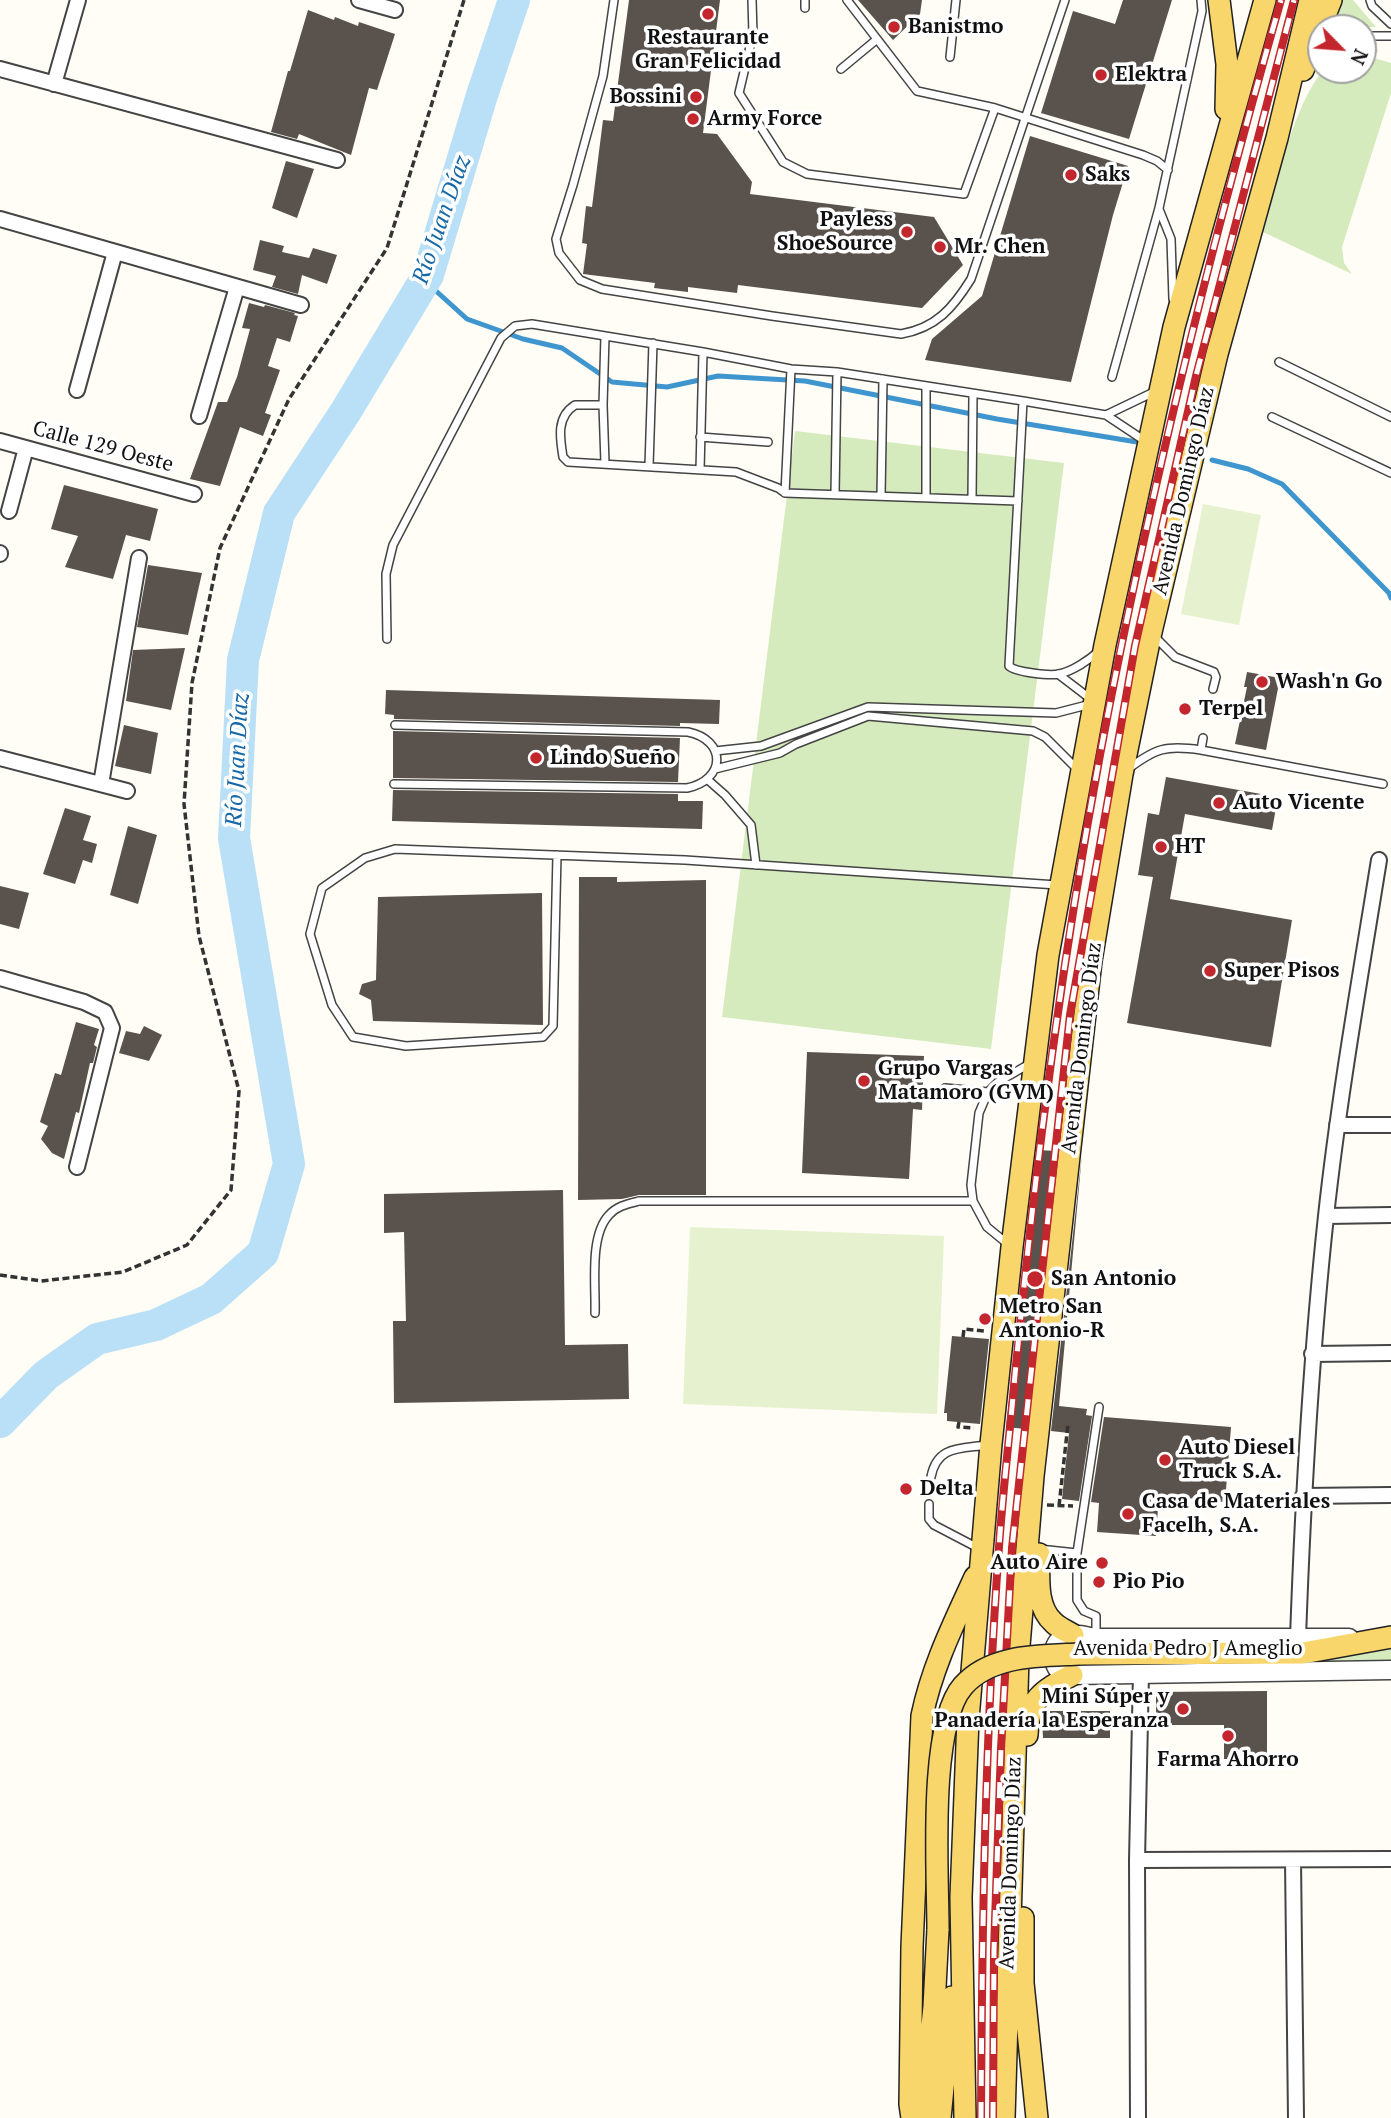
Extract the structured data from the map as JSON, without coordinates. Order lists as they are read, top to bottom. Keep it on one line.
{"streets":{"main road":["Avenida Domingo Díaz"],"street":["Calle 129 Oeste","Avenida Pedro J Ameglio"]},"water":["Río Juan Díaz"],"places":["Restaurante Gran Felicidad","Banistmo","Elektra","Bossini","Army Force","Saks","Payless ShoeSource","Mr. Chen","Wash'n Go","Terpel","Lindo Sueño","Auto Vicente","HT","Super Pisos","Grupo Vargas Matamoro (GVM)","San Antonio","Metro San Antonio-R","Auto Diesel Truck S.A.","Delta","Casa de Materiales Facelh, S.A.","Auto Aire","Pio Pio","Mini Súper y Panadería la Esperanza","Farma Ahorro"],"north":"bottom right"}
